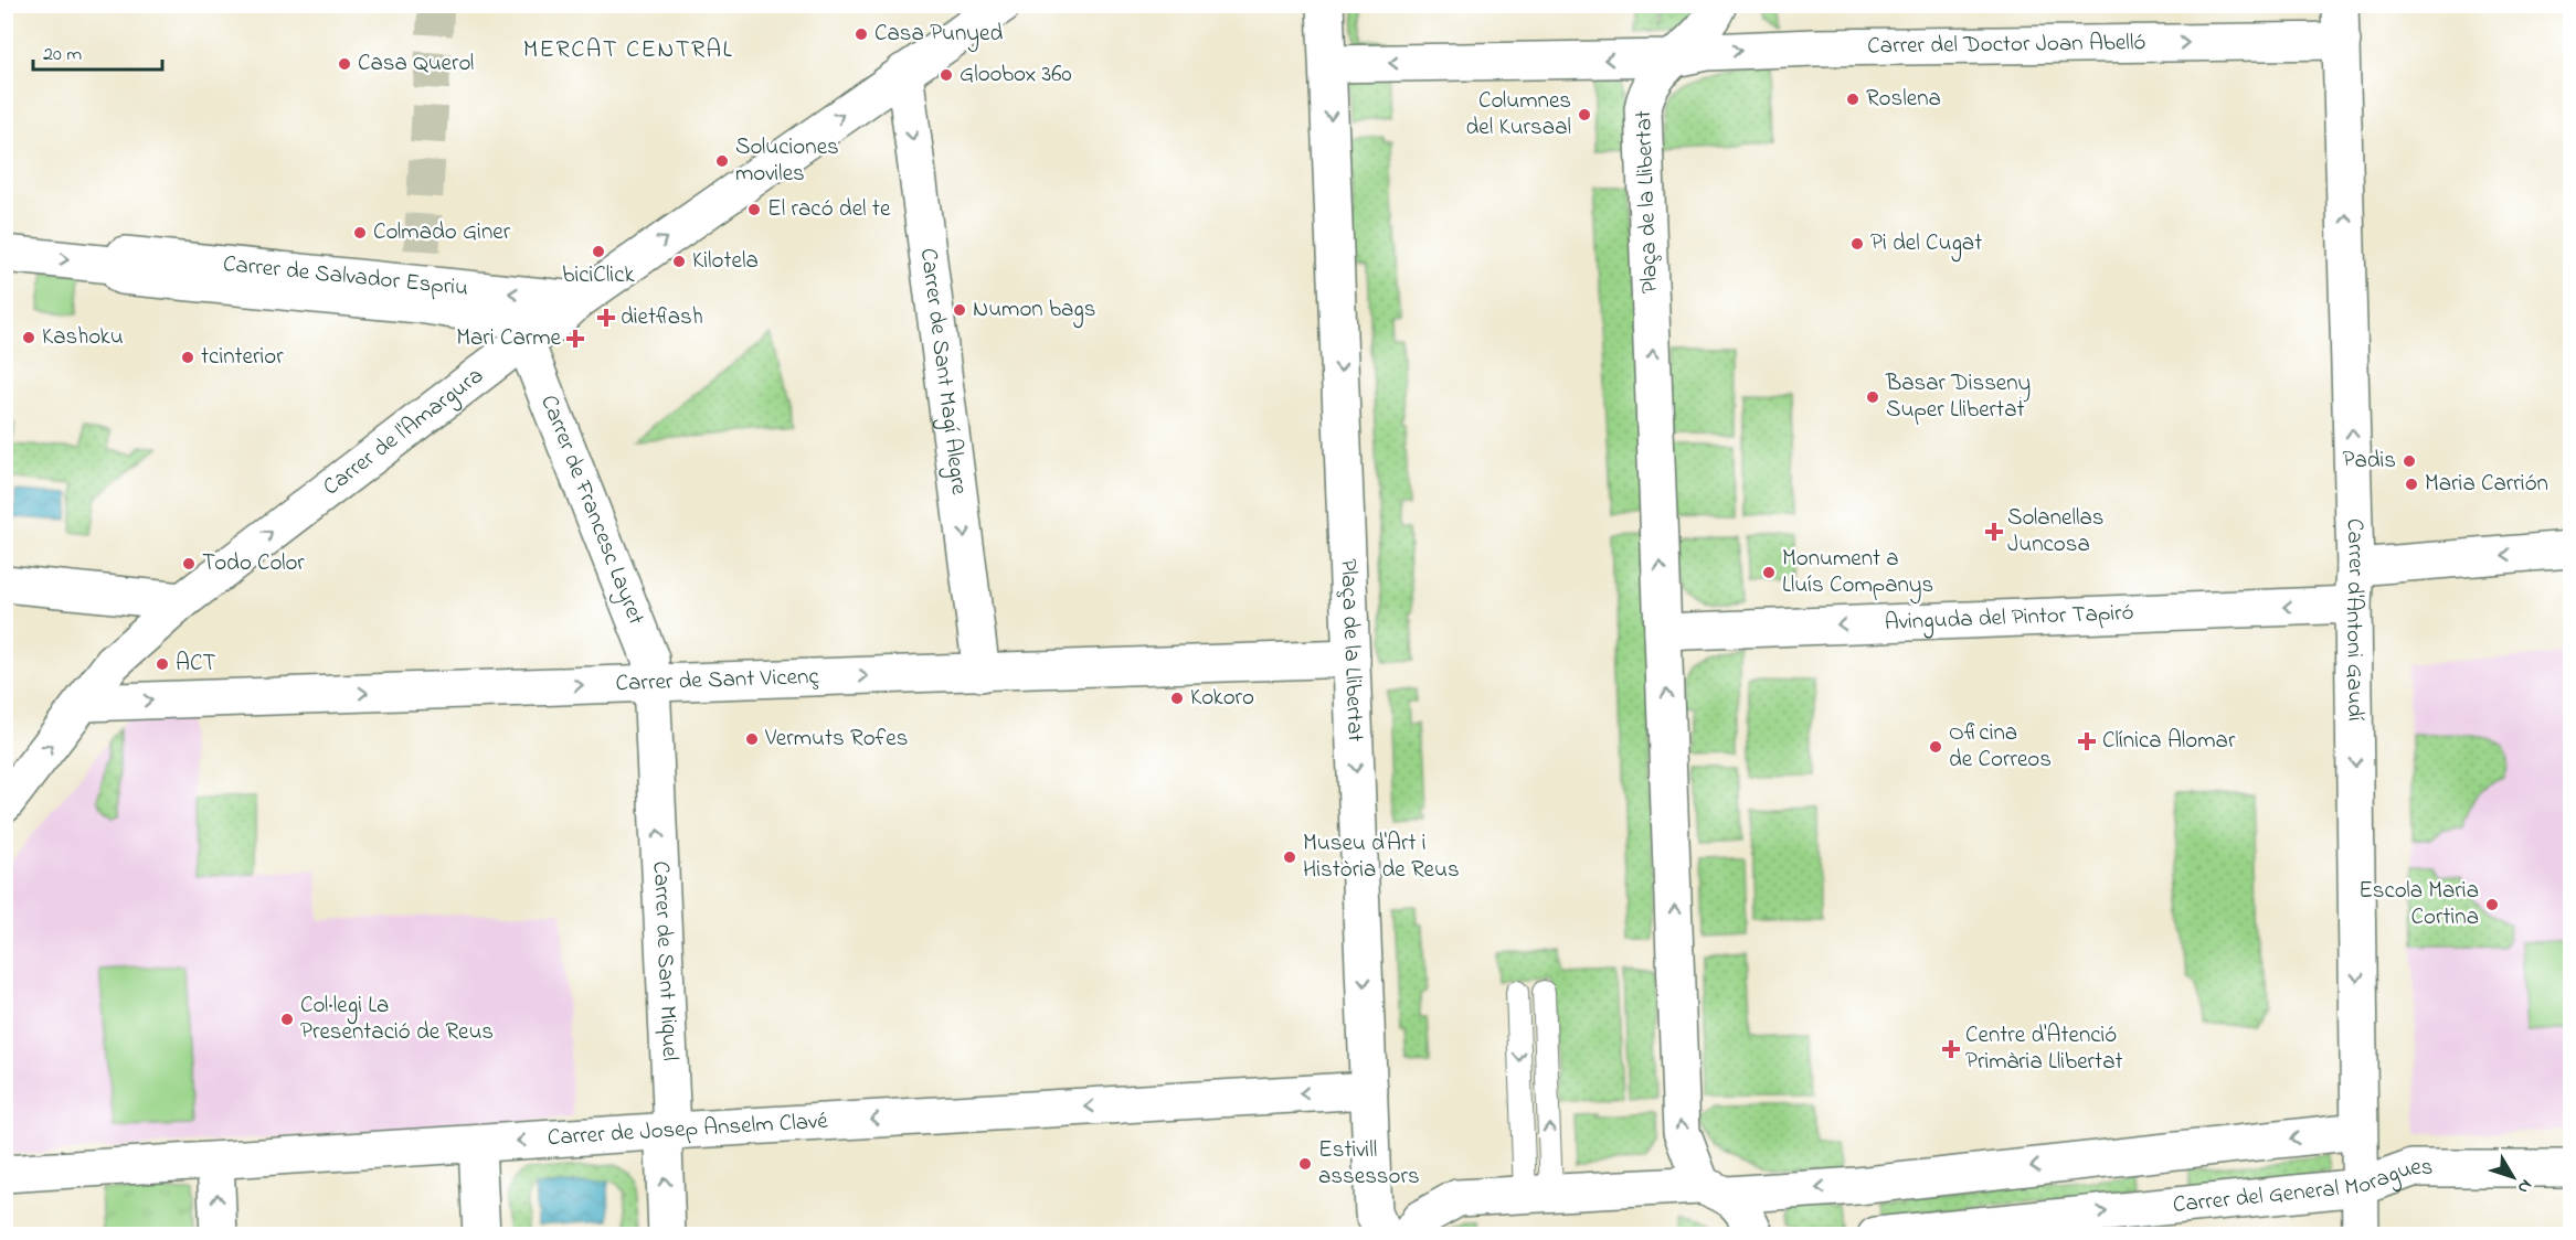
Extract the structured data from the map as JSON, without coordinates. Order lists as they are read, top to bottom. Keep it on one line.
{"streets":{"street":["Carrer del Doctor Joan Abelló","Plaça de la Llibertat","Carrer de Salvador Espriu","Carrer de Sant Magí Alegre","Carrer de l'Amargura","Carrer de Francesc Layret","Avinguda del Pintor Tapiró","Carrer d'Antoni Gaudí","Carrer de Sant Vicenç","Carrer de Sant Miquel","Carrer de Josep Anselm Clavé","Carrer del General Moragues"]},"crossings":[["Carrer del Doctor Joan Abelló","Plaça de la Llibertat"],["Carrer del Doctor Joan Abelló","Carrer d'Antoni Gaudí"],["Plaça de la Llibertat","Avinguda del Pintor Tapiró"],["Plaça de la Llibertat","Carrer de Sant Vicenç"],["Plaça de la Llibertat","Carrer de Josep Anselm Clavé"],["Plaça de la Llibertat","Carrer del General Moragues"],["Carrer de Salvador Espriu","Carrer de l'Amargura"],["Carrer de Salvador Espriu","Carrer de Francesc Layret"],["Carrer de Sant Magí Alegre","Carrer de l'Amargura"],["Carrer de Sant Magí Alegre","Carrer de Sant Vicenç"],["Carrer de l'Amargura","Carrer de Francesc Layret"],["Carrer de l'Amargura","Carrer de Sant Vicenç"],["Carrer de Francesc Layret","Carrer de Sant Vicenç"],["Carrer de Francesc Layret","Carrer de Sant Miquel"],["Avinguda del Pintor Tapiró","Carrer d'Antoni Gaudí"],["Carrer d'Antoni Gaudí","Carrer del General Moragues"],["Carrer de Sant Vicenç","Carrer de Sant Miquel"],["Carrer de Sant Miquel","Carrer de Josep Anselm Clavé"]],"one_way":["Carrer del Doctor Joan Abelló","Carrer de Sant Magí Alegre","Carrer de l'Amargura","Avinguda del Pintor Tapiró","Carrer de Sant Vicenç","Carrer de Sant Miquel","Carrer de Josep Anselm Clavé"],"districts":["MERCAT CENTRAL"],"places":{"other":["Casa Punyed","Casa Querol","Gloobox 360","Roslena","Columnes del Kursaal","Soluciones moviles","El racó del te","Colmado Giner","Pi del Cugat","biciClick","Kilotela","Numon bags","Kashoku","tcinterior","Basar Disseny Super Llibertat","Padis","Maria Carrión","Todo Color","Monument a Lluís Companys","ACT","Kokoro","Vermuts Rofes","Oficina de Correos","Museu d'Art i Història de Reus","Escola Maria Cortina","Col·legi La Presentació de Reus","Estivill assessors"],"health":["dietflash","Mari Carme","Solanellas Juncosa","Clínica Alomar","Centre d'Atenció Primària Llibertat"]},"scale_bar":"20 m","north":"bottom right"}
